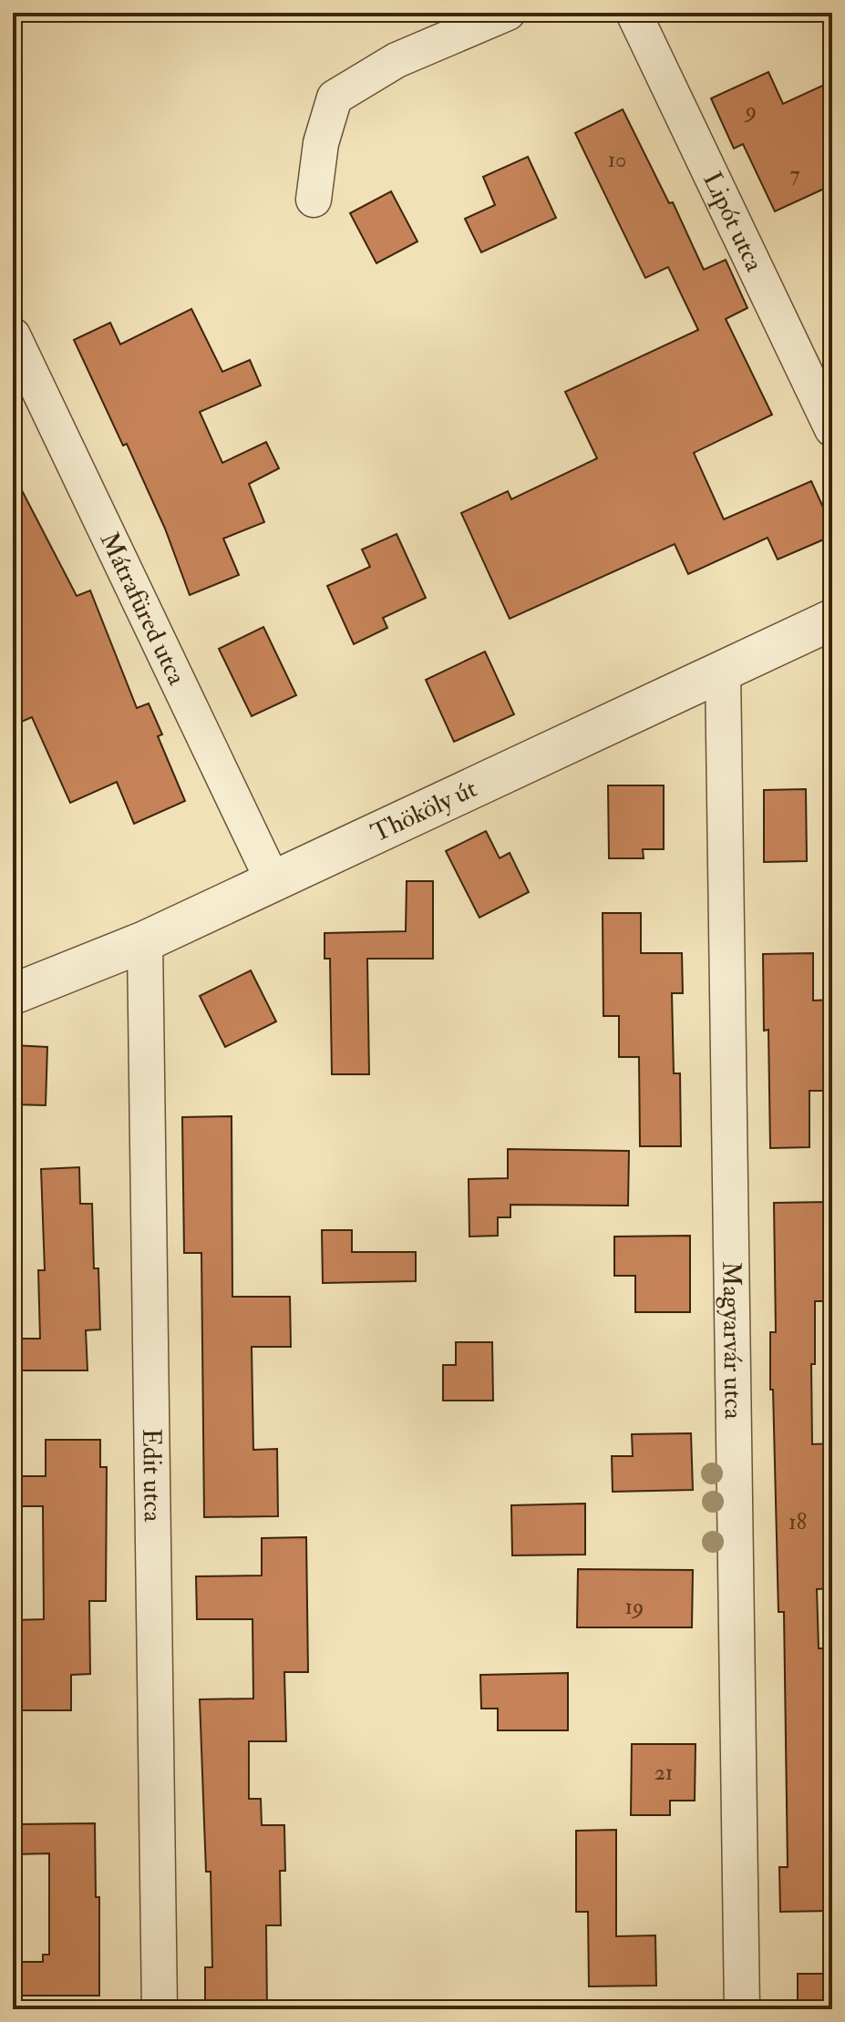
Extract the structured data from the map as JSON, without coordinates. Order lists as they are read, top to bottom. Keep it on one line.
{"streets":{"street":["Lipót utca","Mátrafüred utca","Thököly út","Magyarvár utca","Edit utca"]},"crossings":[["Mátrafüred utca","Thököly út"],["Thököly út","Magyarvár utca"],["Thököly út","Edit utca"]],"house_numbers":["9","10","7","18","19","21"]}
